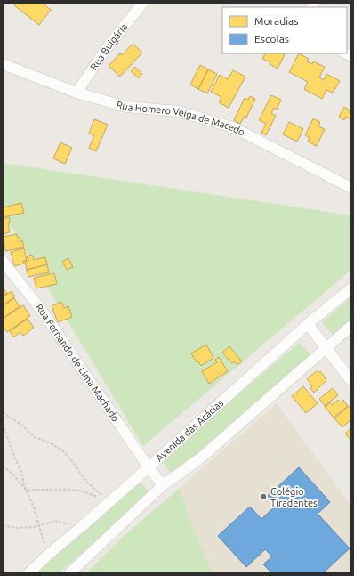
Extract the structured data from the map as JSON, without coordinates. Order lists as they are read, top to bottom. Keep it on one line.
{"streets":{"street":["Rua Bulgária","Rua Homero Veiga de Macedo","Rua Fernando de Lima Machado","Avenida das Acácias"]},"crossings":[["Rua Bulgária","Rua Homero Veiga de Macedo"],["Rua Fernando de Lima Machado","Avenida das Acácias"]],"places":["Colégio Tiradentes"],"legend":["Moradias","Escolas"]}
